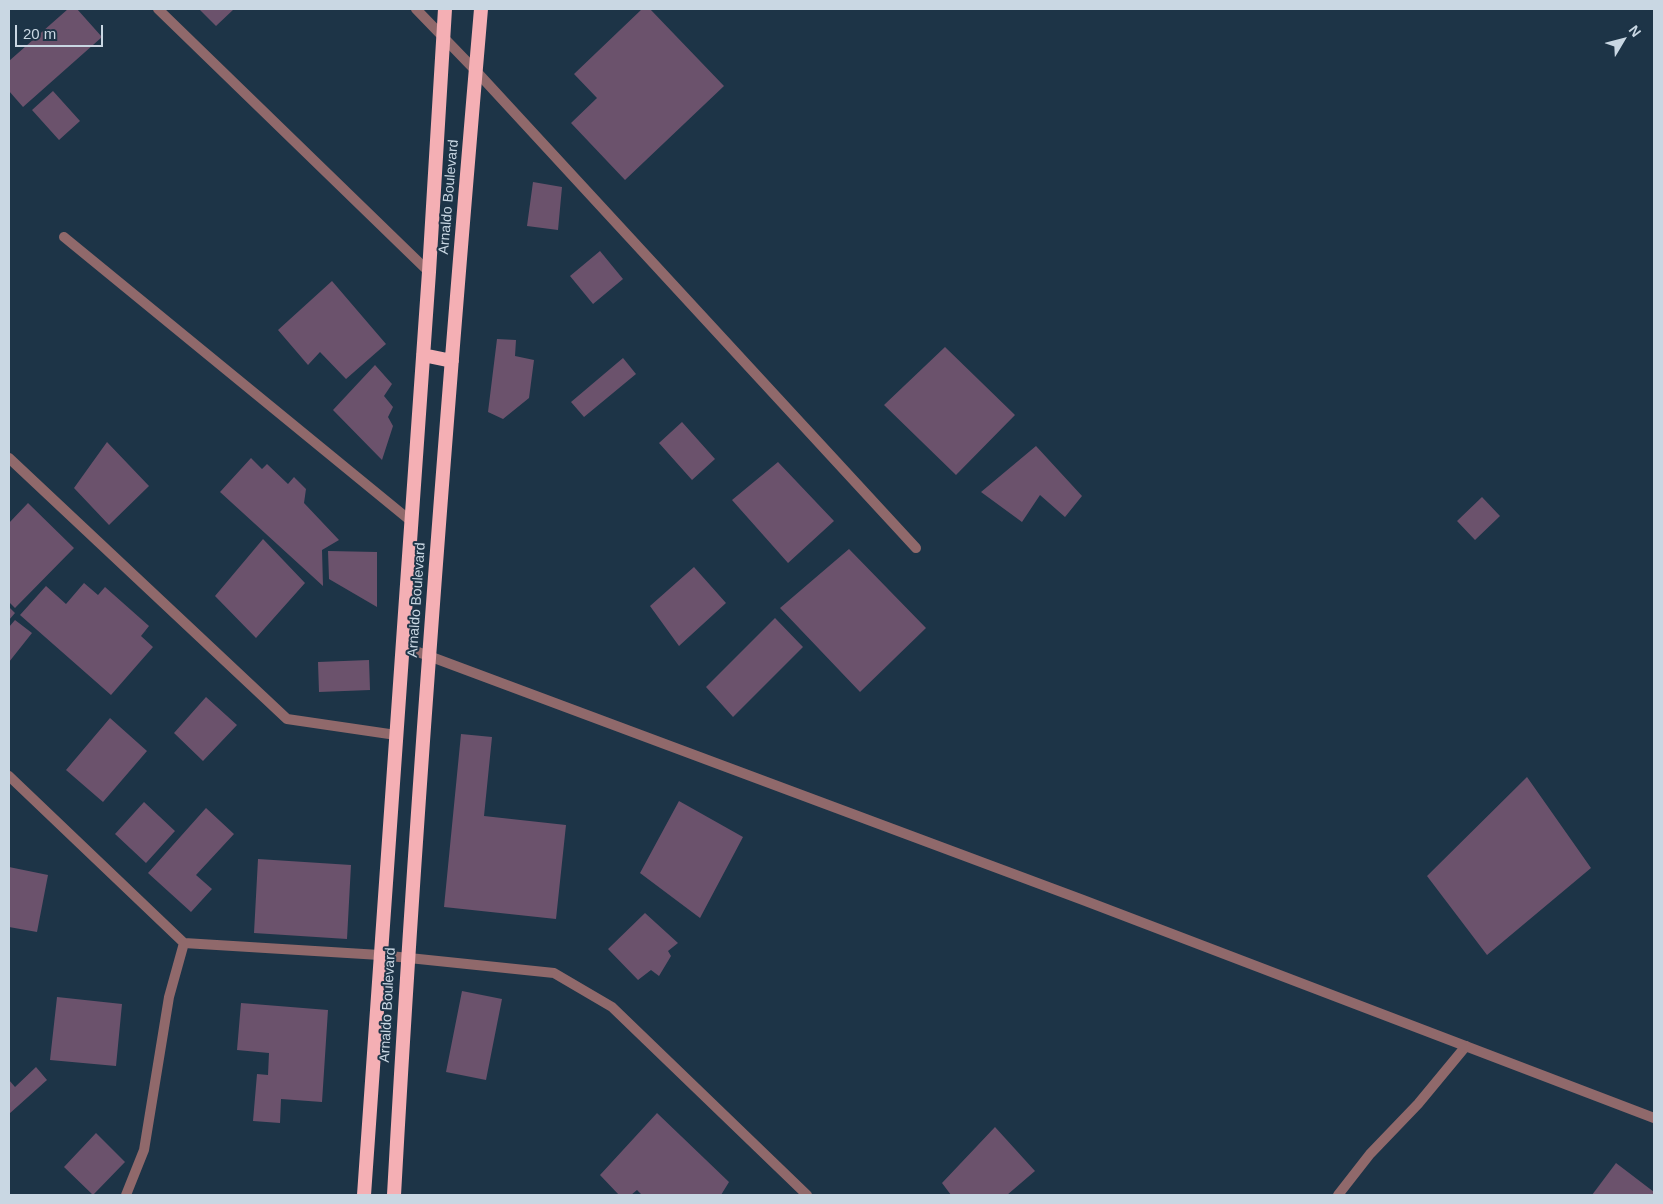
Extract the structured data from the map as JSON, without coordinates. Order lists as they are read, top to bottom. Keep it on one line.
{"streets":{"highway":["Arnaldo Boulevard"]},"scale_bar":"20 m","north":"top right"}
